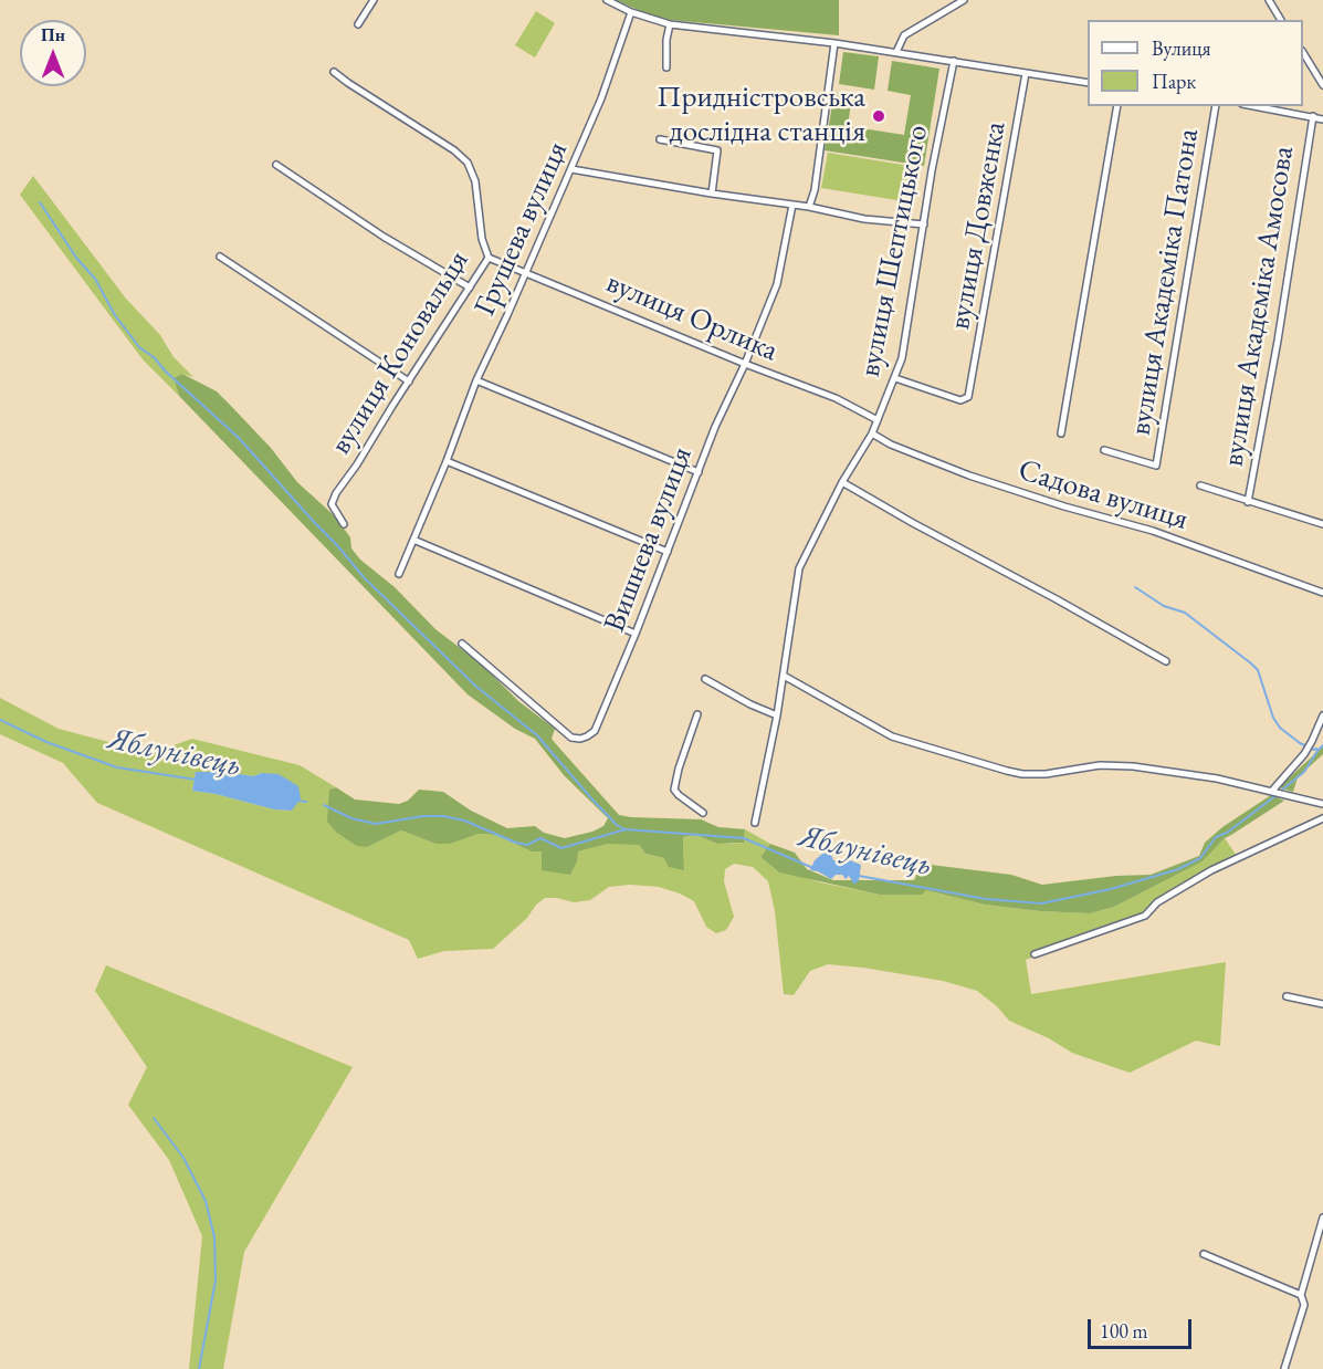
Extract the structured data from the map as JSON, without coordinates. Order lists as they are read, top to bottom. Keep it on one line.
{"streets":{"street":["вулиця Довженка","Грушева вулиця","вулиця Шептицького","вулиця Академіка Патона","вулиця Академіка Амосова","вулиця Орлика","вулиця Коновальця","Садова вулиця","Вишнева вулиця"]},"crossings":[["вулиця Довженка","вулиця Шептицького"],["Грушева вулиця","вулиця Орлика"],["вулиця Шептицького","вулиця Орлика"],["вулиця Шептицького","Садова вулиця"],["вулиця Орлика","вулиця Коновальця"],["вулиця Орлика","Вишнева вулиця"]],"water":["Яблунівець"],"places":["Придністровська дослідна станція"],"legend":["Вулиця","Парк"],"scale_bar":"100 m","north":"top"}
